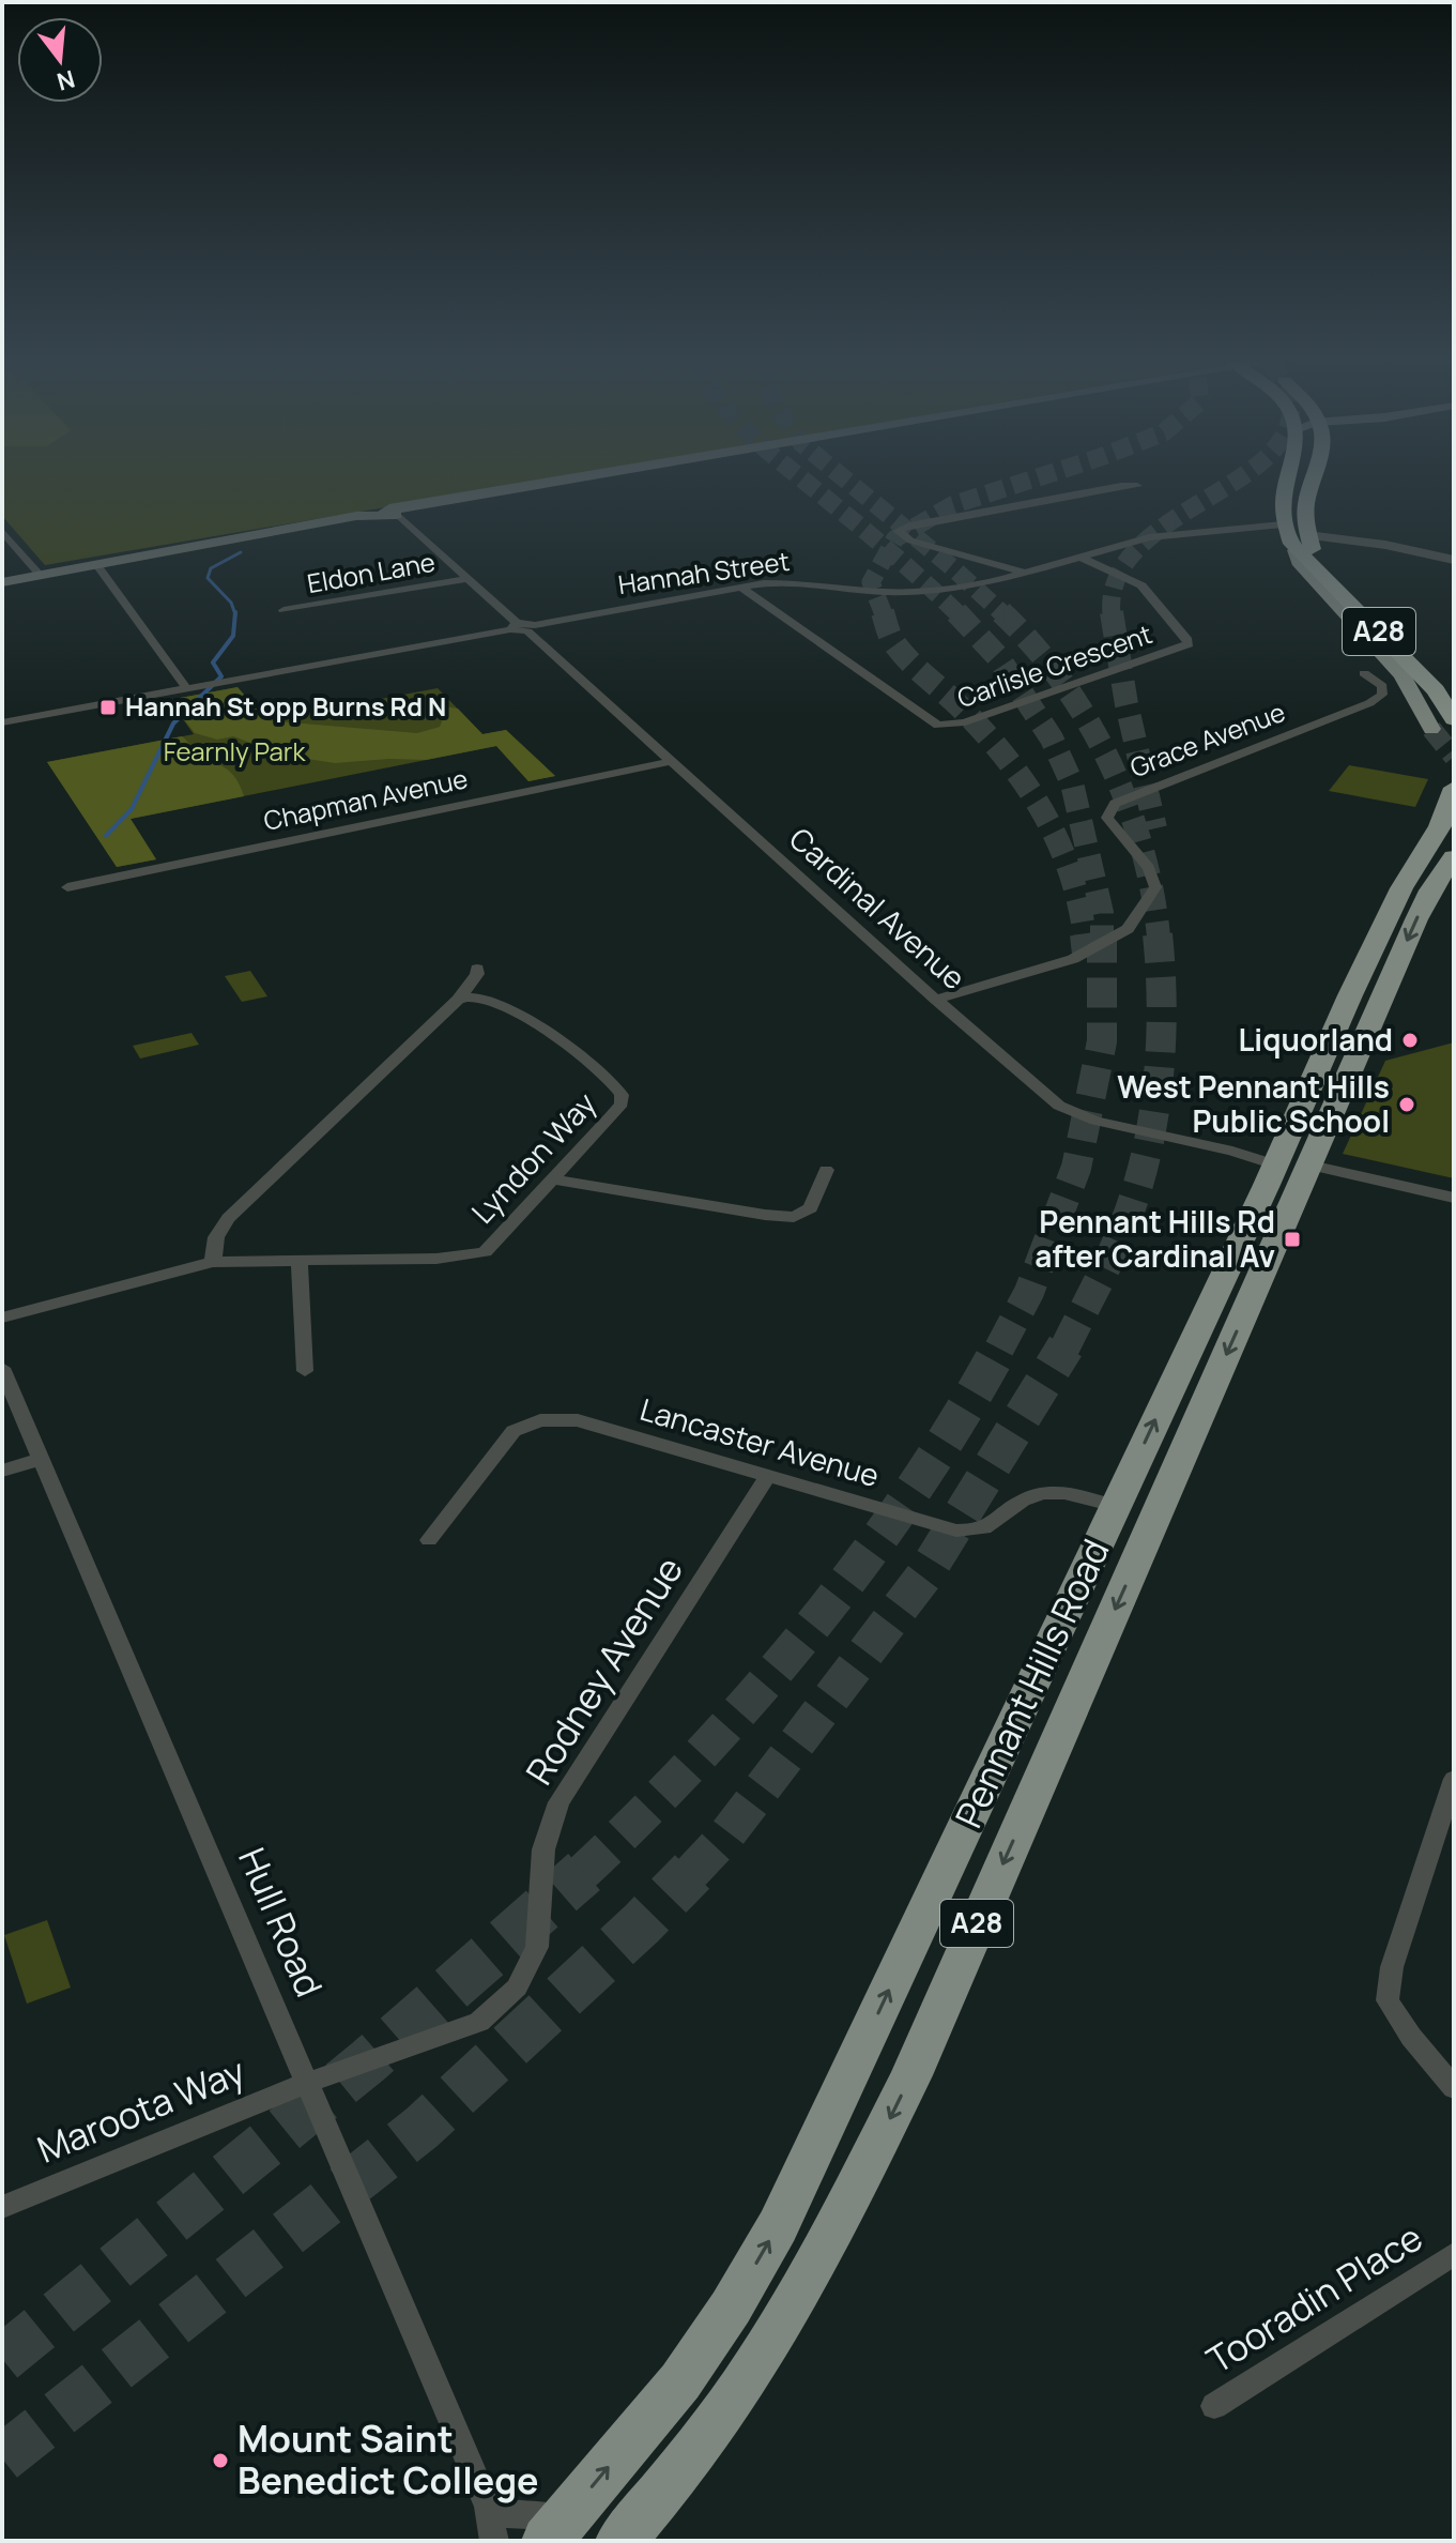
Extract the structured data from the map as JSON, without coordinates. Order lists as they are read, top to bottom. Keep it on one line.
{"streets":{"highway":["A28","Pennant Hills Road"],"street":["Eldon Lane","Hannah Street","Carlisle Crescent","Grace Avenue","Chapman Avenue","Cardinal Avenue","Lyndon Way","Lancaster Avenue","Rodney Avenue","Hull Road","Maroota Way","Tooradin Place"]},"crossings":[["Eldon Lane","Cardinal Avenue"],["Hannah Street","A28"],["Hannah Street","Carlisle Crescent"],["Hannah Street","Cardinal Avenue"],["Grace Avenue","Cardinal Avenue"],["Chapman Avenue","Cardinal Avenue"],["Cardinal Avenue","Pennant Hills Road"],["Lancaster Avenue","Rodney Avenue"],["Lancaster Avenue","Pennant Hills Road"],["Rodney Avenue","Hull Road"],["Rodney Avenue","Maroota Way"],["Hull Road","Maroota Way"]],"parks":["Fearnly Park"],"places":{"transit":["Hannah St opp Burns Rd N","Pennant Hills Rd after Cardinal Av"],"other":["Liquorland","West Pennant Hills Public School","Mount Saint Benedict College"]},"north":"bottom"}
